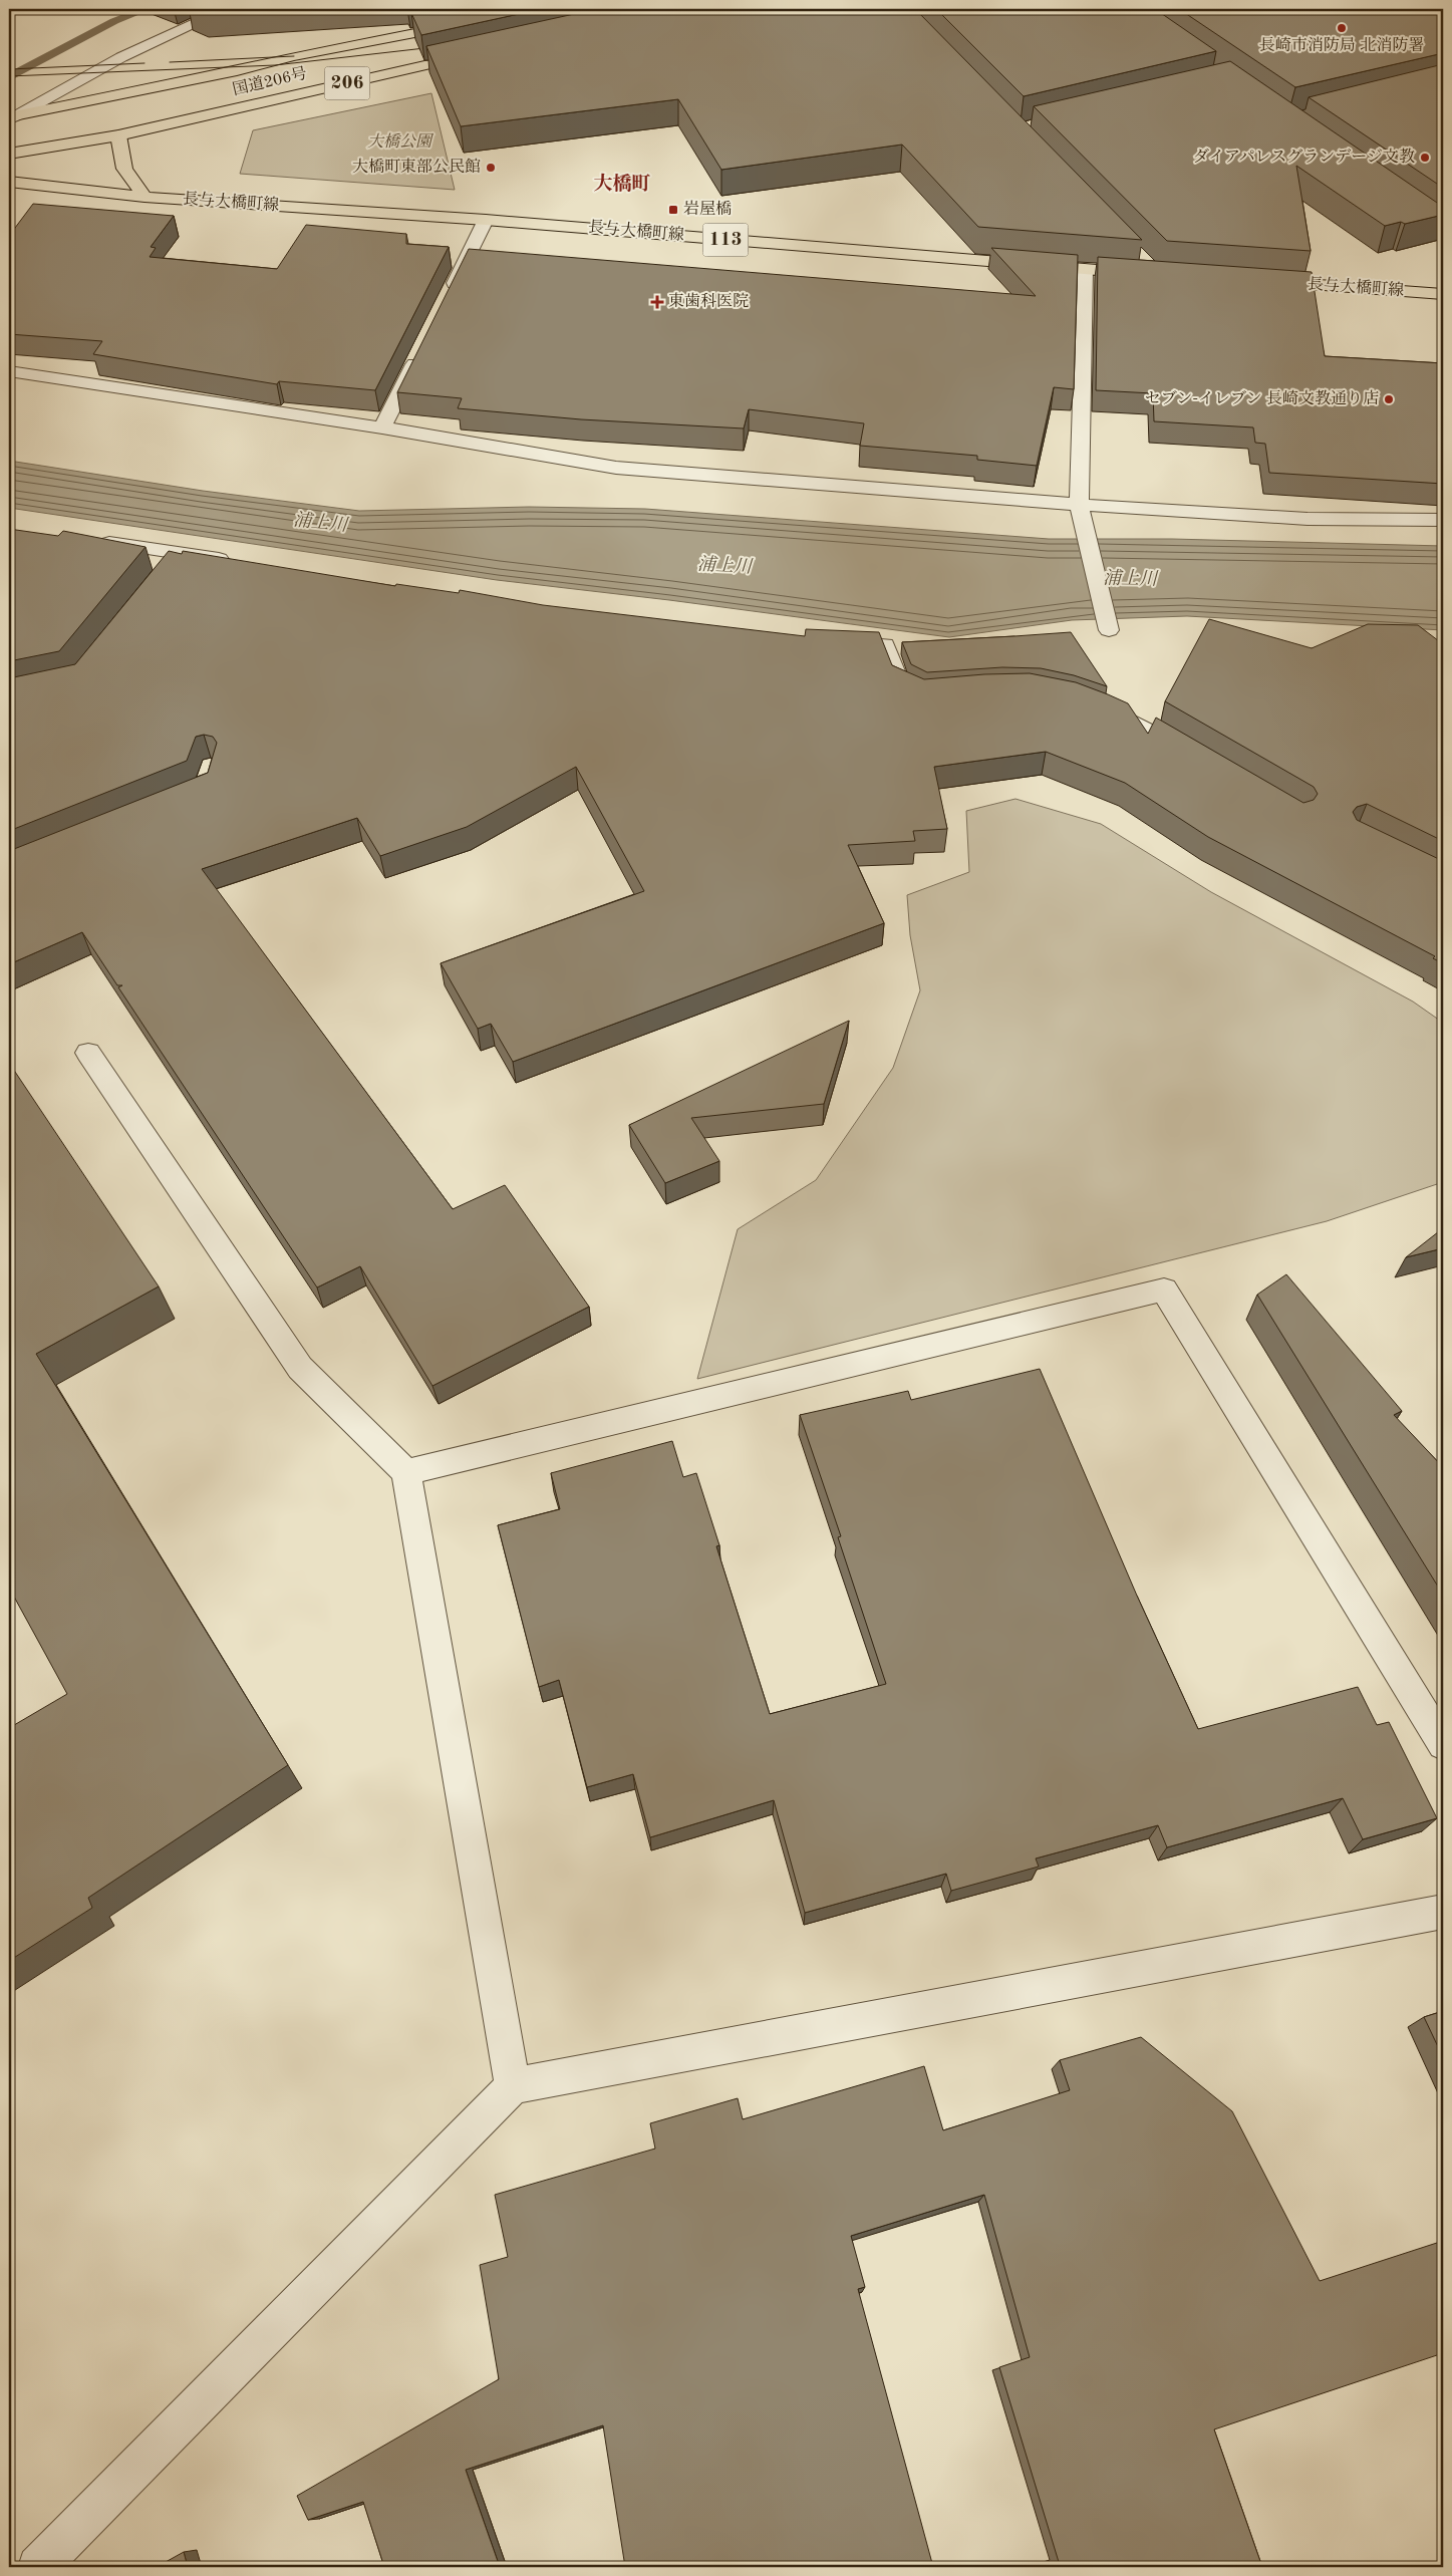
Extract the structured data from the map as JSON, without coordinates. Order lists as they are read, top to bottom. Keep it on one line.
{"streets":{"main road":["国道206号","206","長与大橋町線","113"]},"districts":["大橋町"],"water":["浦上川"],"parks":["大橋公園"],"places":{"other":["長崎市消防局 北消防署","ダイアパレスグランデージ文教","大橋町東部公民館","セブン-イレブン 長崎文教通り店"],"transit":["岩屋橋"],"health":["東歯科医院"]}}
